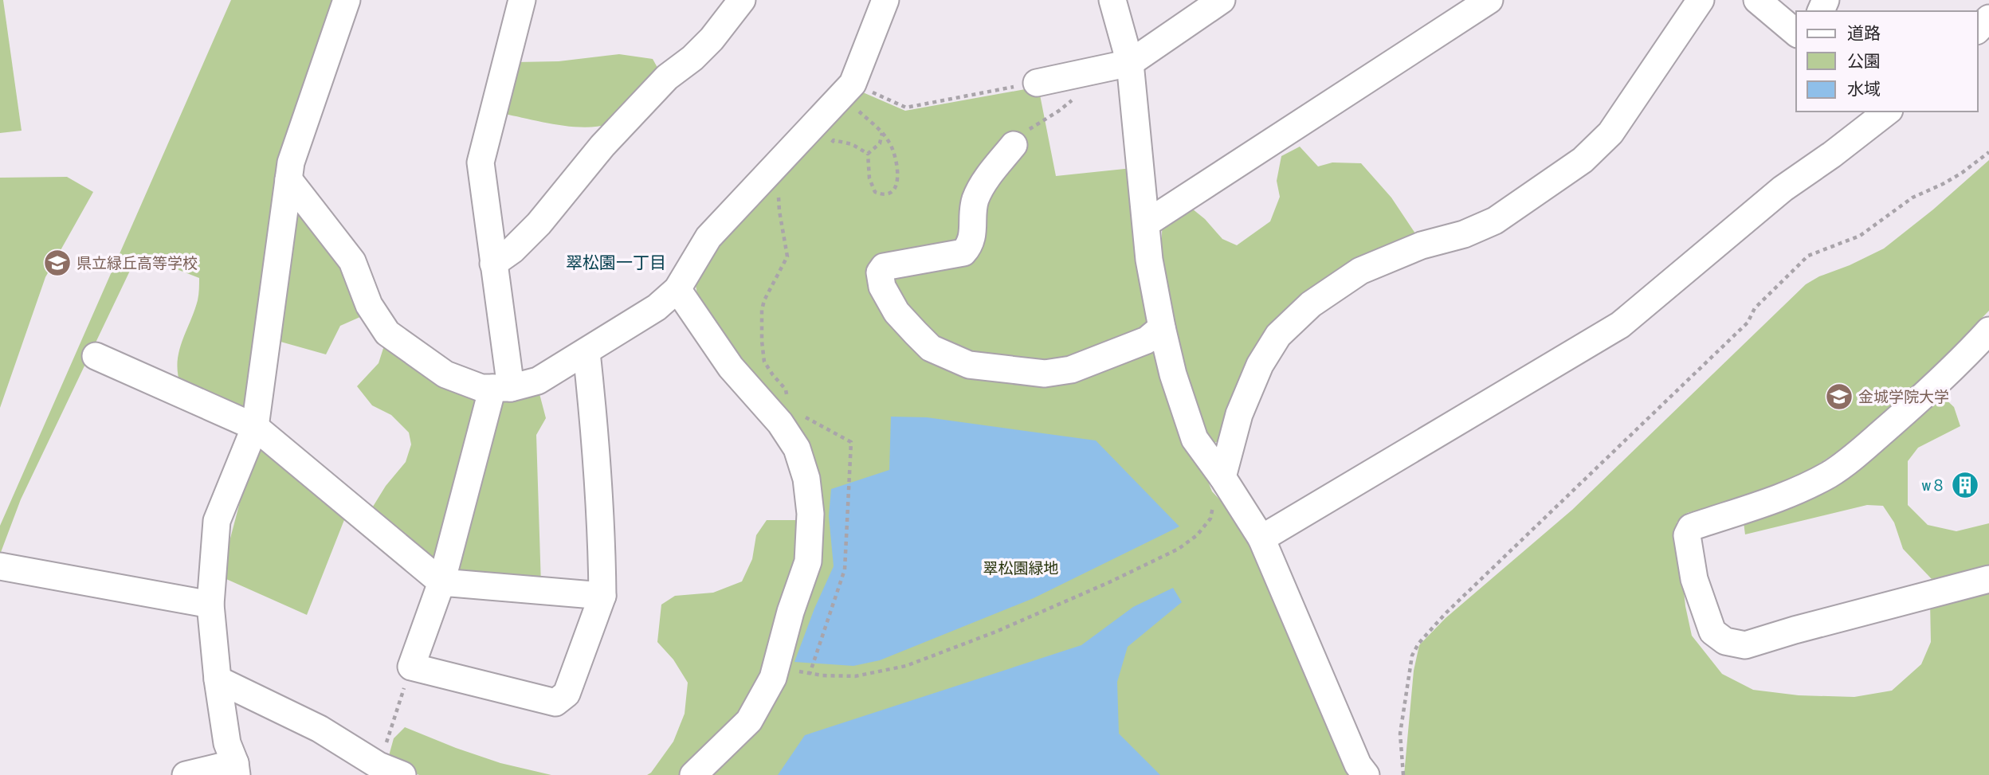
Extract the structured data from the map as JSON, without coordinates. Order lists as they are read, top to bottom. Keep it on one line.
{"districts":["翠松園一丁目"],"parks":["翠松園緑地"],"places":{"school or university":["県立緑丘高等学校","金城学院大学"],"building":["w８"]},"legend":["道路","公園","水域"]}
